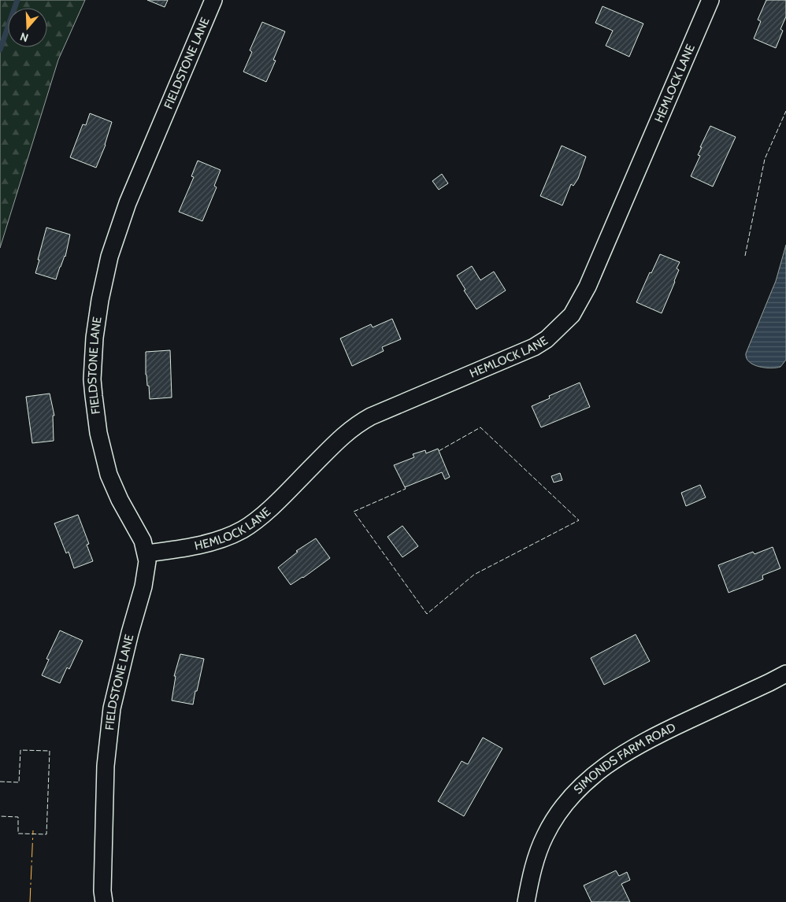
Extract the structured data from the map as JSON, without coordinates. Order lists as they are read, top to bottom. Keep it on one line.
{"streets":{"street":["FIELDSTONE LANE","HEMLOCK LANE","SIMONDS FARM ROAD"]},"crossings":[["FIELDSTONE LANE","HEMLOCK LANE"]],"north":"bottom"}
